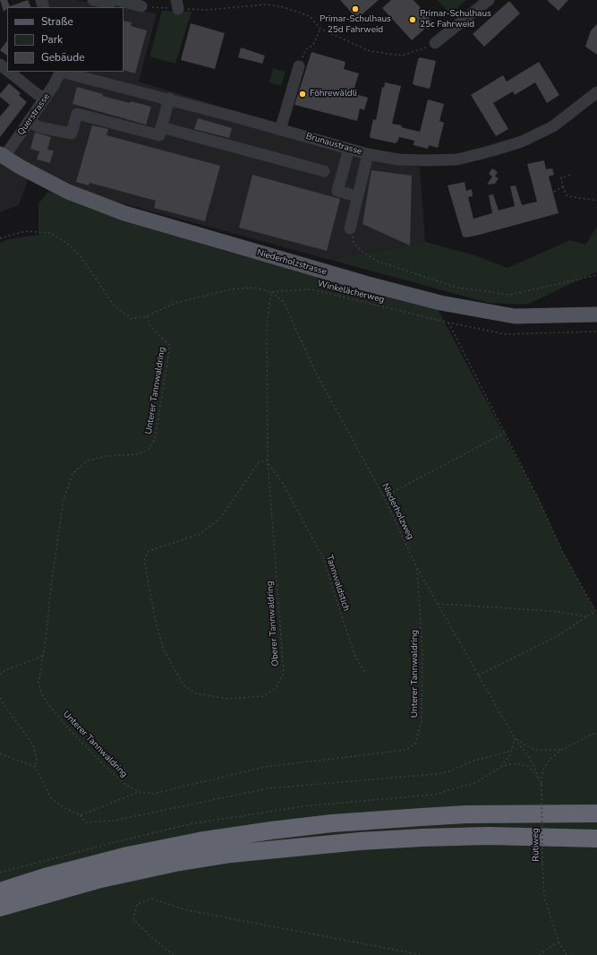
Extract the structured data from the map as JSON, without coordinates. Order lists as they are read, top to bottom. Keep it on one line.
{"streets":{"main road":["Niederholzstrasse"],"street":["Querstrasse","Brunaustrasse"],"path":["Winkelächerweg","Unterer Tannwaldring","Niederholzweg","Tannwaldstich","Oberer Tannwaldring","Rütiweg"]},"crossings":[["Querstrasse","Niederholzstrasse"],["Winkelächerweg","Unterer Tannwaldring"],["Winkelächerweg","Niederholzweg"],["Winkelächerweg","Oberer Tannwaldring"],["Unterer Tannwaldring","Niederholzweg"],["Niederholzweg","Oberer Tannwaldring"],["Niederholzweg","Rütiweg"],["Tannwaldstich","Oberer Tannwaldring"]],"places":["Primar-Schulhaus 25d Fahrweid","Primar-Schulhaus 25c Fahrweid","Föhrewäldli"],"legend":["Straße","Park","Gebäude"]}
